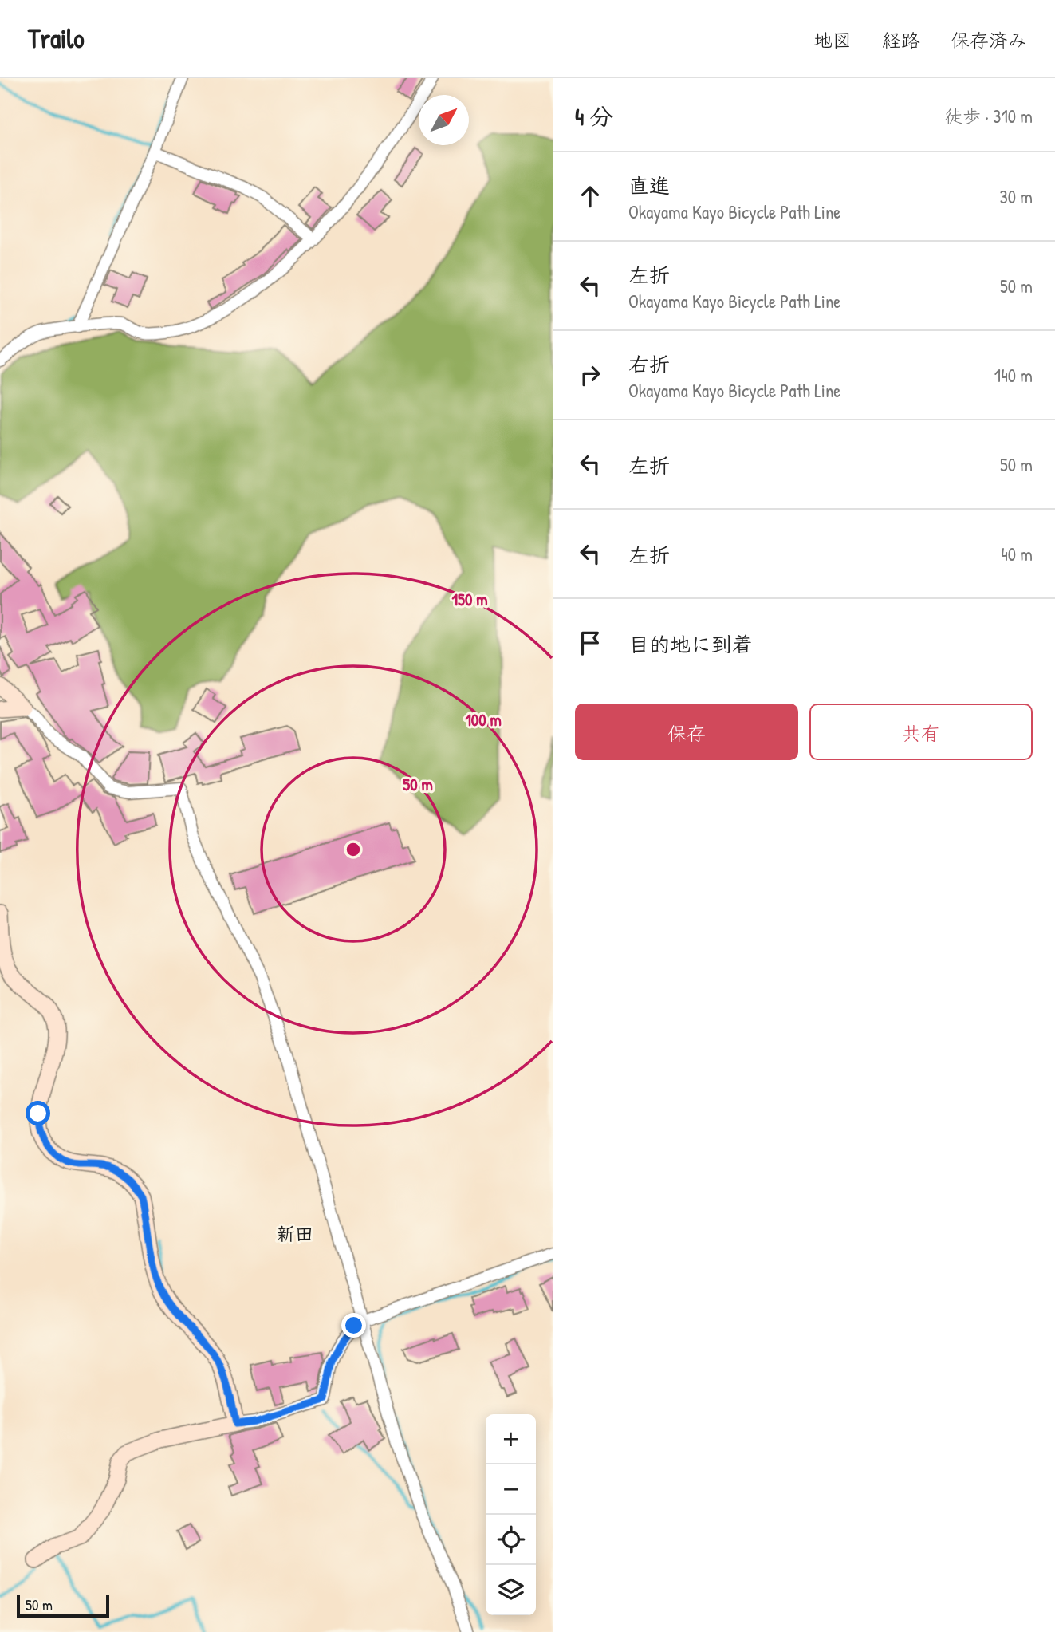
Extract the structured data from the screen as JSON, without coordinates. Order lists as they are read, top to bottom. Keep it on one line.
{"districts":["新田"],"scale_bar":"50 m","north":"top right","page":{"header":"Trailo","nav":["地図","経路","保存済み"],"heading":["4 分","徒歩 · 310 m"],"list":[["直進","Okayama Kayo Bicycle Path Line","30 m"],["左折","Okayama Kayo Bicycle Path Line","50 m"],["右折","Okayama Kayo Bicycle Path Line","140 m"],["左折","50 m"],["左折","40 m"],"目的地に到着"],"buttons":["保存","共有"],"map_buttons":["+","−"],"scale":"50 m"},"rings":["150 m","100 m","50 m"]}
